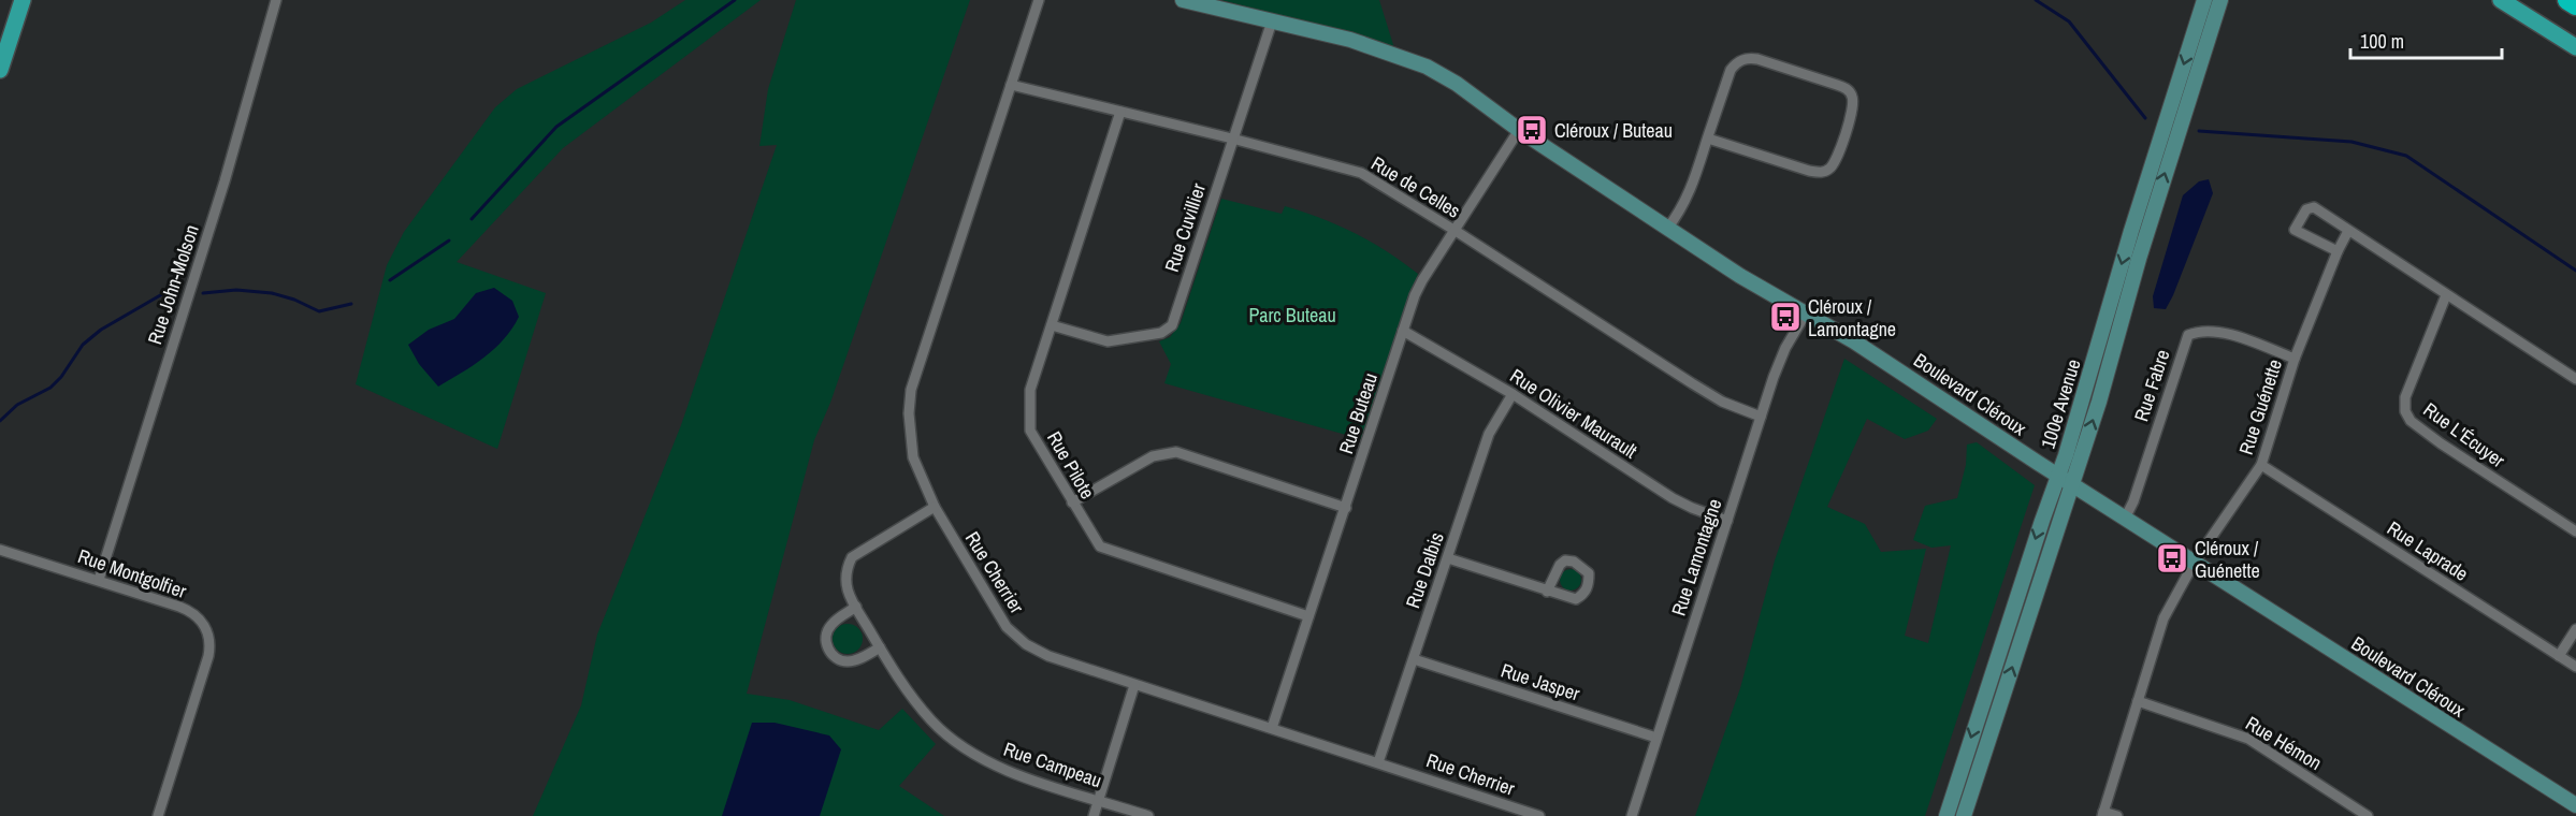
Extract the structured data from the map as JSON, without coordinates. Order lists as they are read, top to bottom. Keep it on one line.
{"streets":{"street":["Rue de Celles","Rue Cuvillier","Rue John-Molson","Rue Fabre","Boulevard Cléroux","100e Avenue","Rue Guénette","Rue Buteau","Rue Olivier Maurault","Rue L'Écuyer","Rue Pilote","Rue Laprade","Rue Lamontagne","Rue Dalbis","Rue Cherrier","Rue Montgolfier","Rue Jasper","Rue Hémon","Rue Campeau"]},"crossings":[["Rue de Celles","Rue Cuvillier"],["Rue de Celles","Rue Buteau"],["Rue de Celles","Rue Pilote"],["Rue de Celles","Rue Lamontagne"],["Rue de Celles","Rue Cherrier"],["Rue Cuvillier","Boulevard Cléroux"],["Rue Cuvillier","Rue Pilote"],["Rue John-Molson","Rue Montgolfier"],["Rue Fabre","Boulevard Cléroux"],["Rue Fabre","Rue Guénette"],["Boulevard Cléroux","100e Avenue"],["Boulevard Cléroux","Rue Guénette"],["Boulevard Cléroux","Rue Buteau"],["Boulevard Cléroux","Rue Lamontagne"],["Rue Guénette","Rue Laprade"],["Rue Guénette","Rue Hémon"],["Rue Buteau","Rue Olivier Maurault"],["Rue Buteau","Rue Pilote"],["Rue Buteau","Rue Cherrier"],["Rue Olivier Maurault","Rue Lamontagne"],["Rue Olivier Maurault","Rue Dalbis"],["Rue Lamontagne","Rue Jasper"],["Rue Dalbis","Rue Cherrier"],["Rue Dalbis","Rue Jasper"],["Rue Cherrier","Rue Campeau"]],"parks":["Parc Buteau"],"places":{"bus stop":["Cléroux / Buteau","Cléroux / Lamontagne","Cléroux / Guénette"]},"scale_bar":"100 m"}
